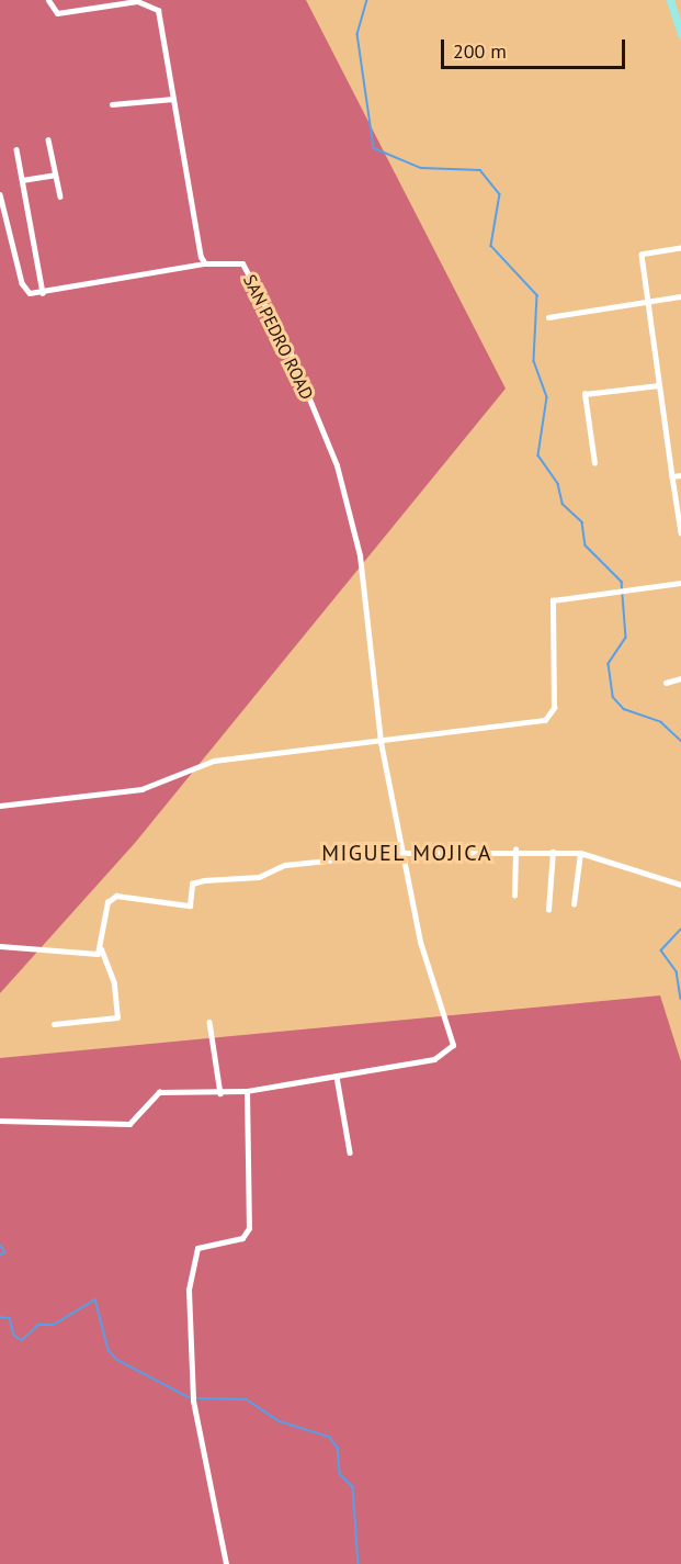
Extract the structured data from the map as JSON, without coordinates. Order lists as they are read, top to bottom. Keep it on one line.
{"streets":{"street":["SAN PEDRO ROAD"]},"districts":["MIGUEL MOJICA"],"scale_bar":"200 m"}
